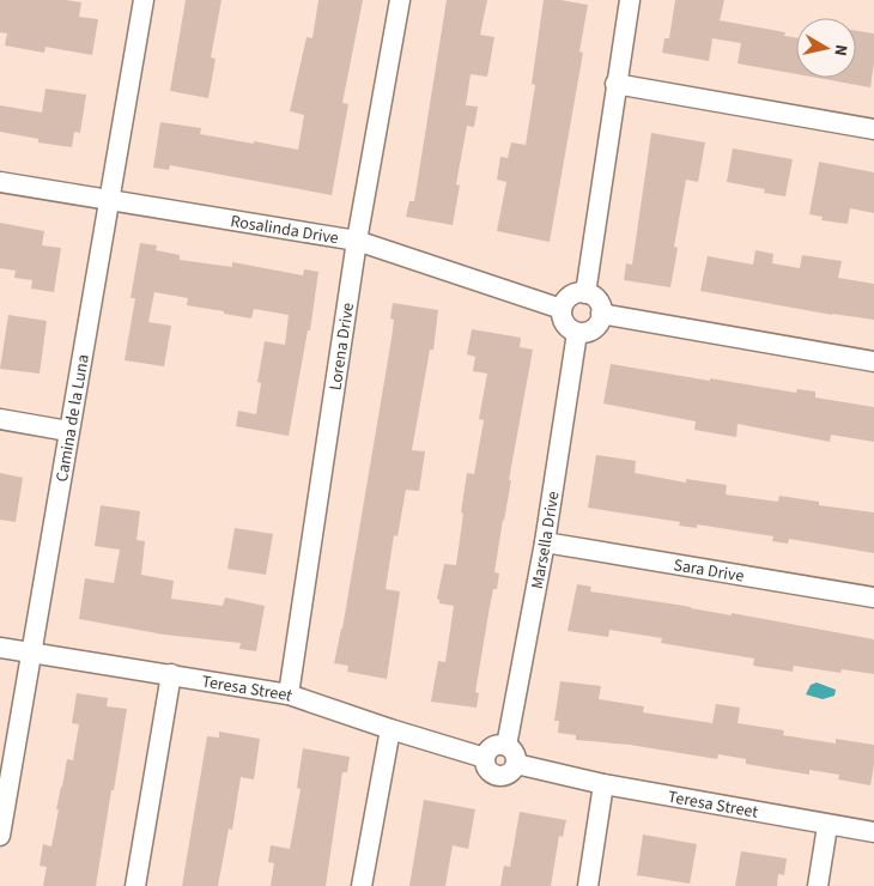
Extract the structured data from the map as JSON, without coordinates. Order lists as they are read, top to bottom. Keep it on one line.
{"streets":{"street":["Rosalinda Drive","Lorena Drive","Camina de la Luna","Marsella Drive","Sara Drive","Teresa Street"]},"crossings":[["Rosalinda Drive","Lorena Drive"],["Rosalinda Drive","Camina de la Luna"],["Rosalinda Drive","Marsella Drive"],["Lorena Drive","Teresa Street"],["Camina de la Luna","Teresa Street"],["Marsella Drive","Sara Drive"],["Marsella Drive","Teresa Street"]],"north":"right"}
